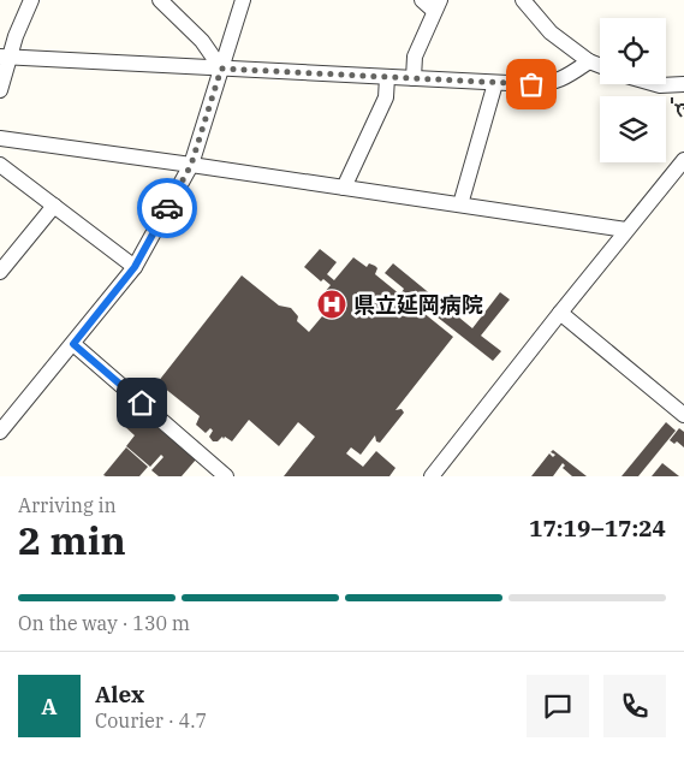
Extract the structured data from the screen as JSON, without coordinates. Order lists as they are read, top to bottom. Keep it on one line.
{"places":{"hospital":["県立延岡病院"]},"page":{"heading":["2 min","Arriving in","17:19–17:24"],"panel":["Alex","Courier · 4.7"],"bar":"On the way · 130 m","round":"A"}}
